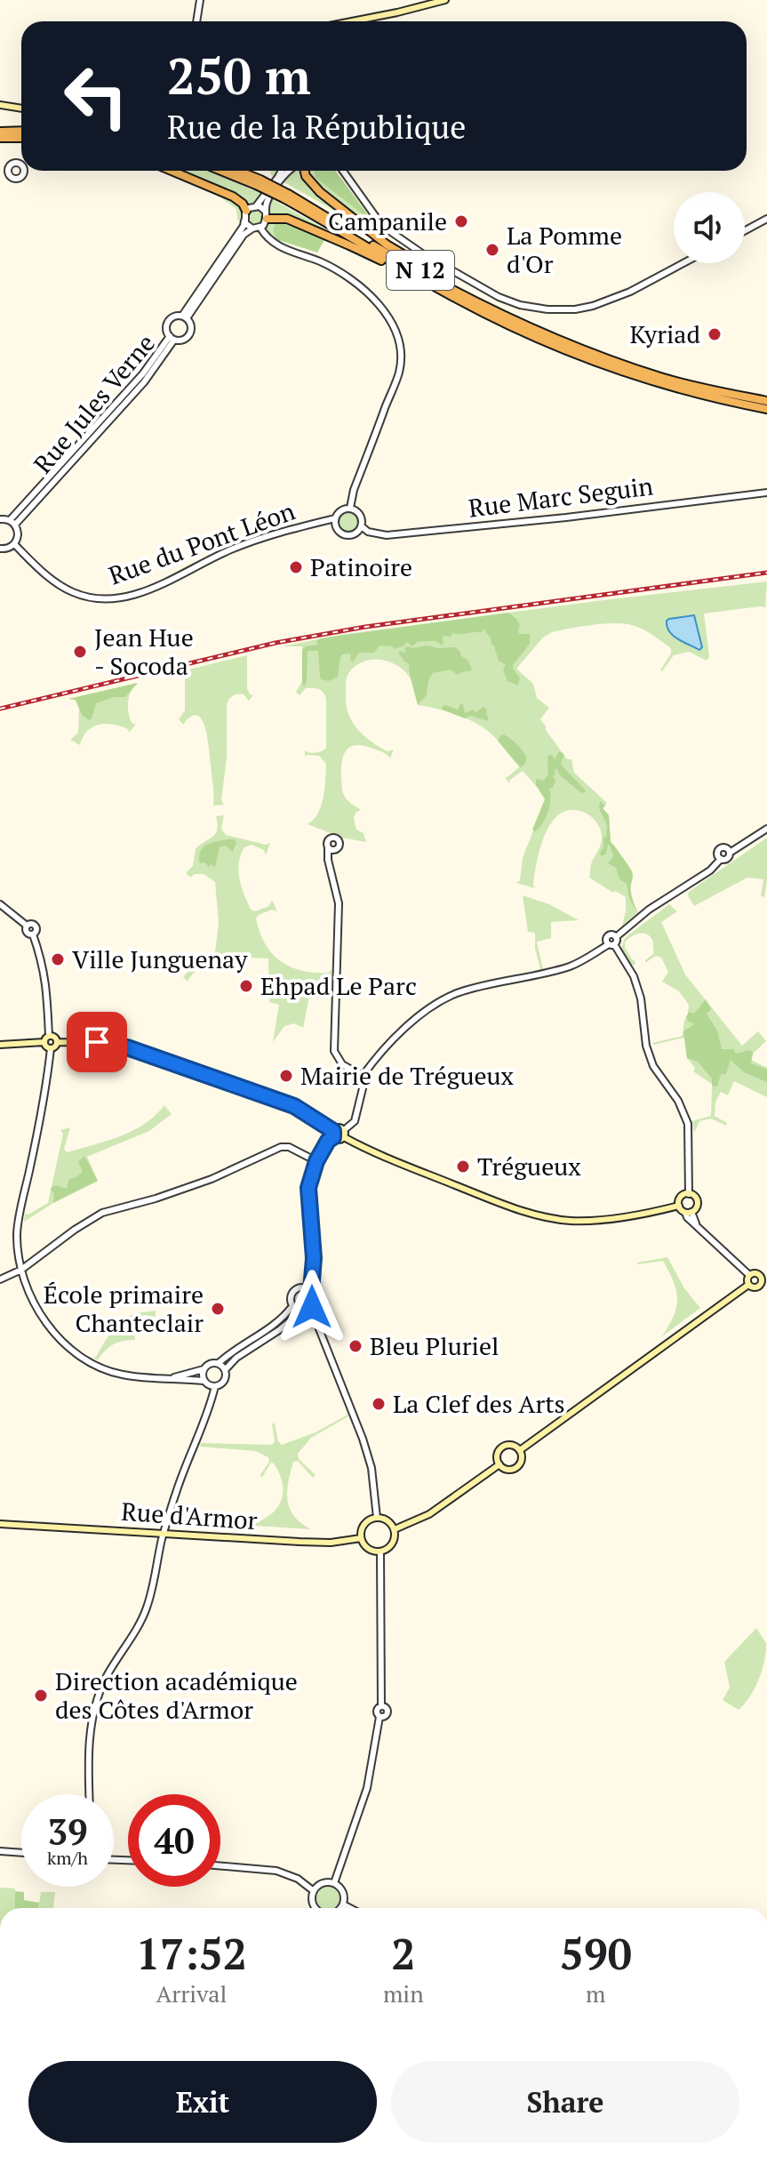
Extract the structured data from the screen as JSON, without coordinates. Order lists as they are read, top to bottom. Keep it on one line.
{"streets":{"highway":["N 12"],"main road":["Rue d'Armor"],"street":["Rue Jules Verne","Rue Marc Seguin","Rue du Pont Léon"]},"crossings":[["Rue Marc Seguin","Rue du Pont Léon"]],"places":["Campanile","La Pomme d'Or","Kyriad","Patinoire","Jean Hue - Socoda","Ville Junguenay","Ehpad Le Parc","Mairie de Trégueux","Trégueux","École primaire Chanteclair","Bleu Pluriel","La Clef des Arts","Direction académique des Côtes d'Armor"],"page":{"turn":["250 m","Rue de la République"],"speed":"39 km/h","limit":"40","eta":["17:52","Arrival","2","min","590","m"],"buttons":["Exit","Share"]}}
